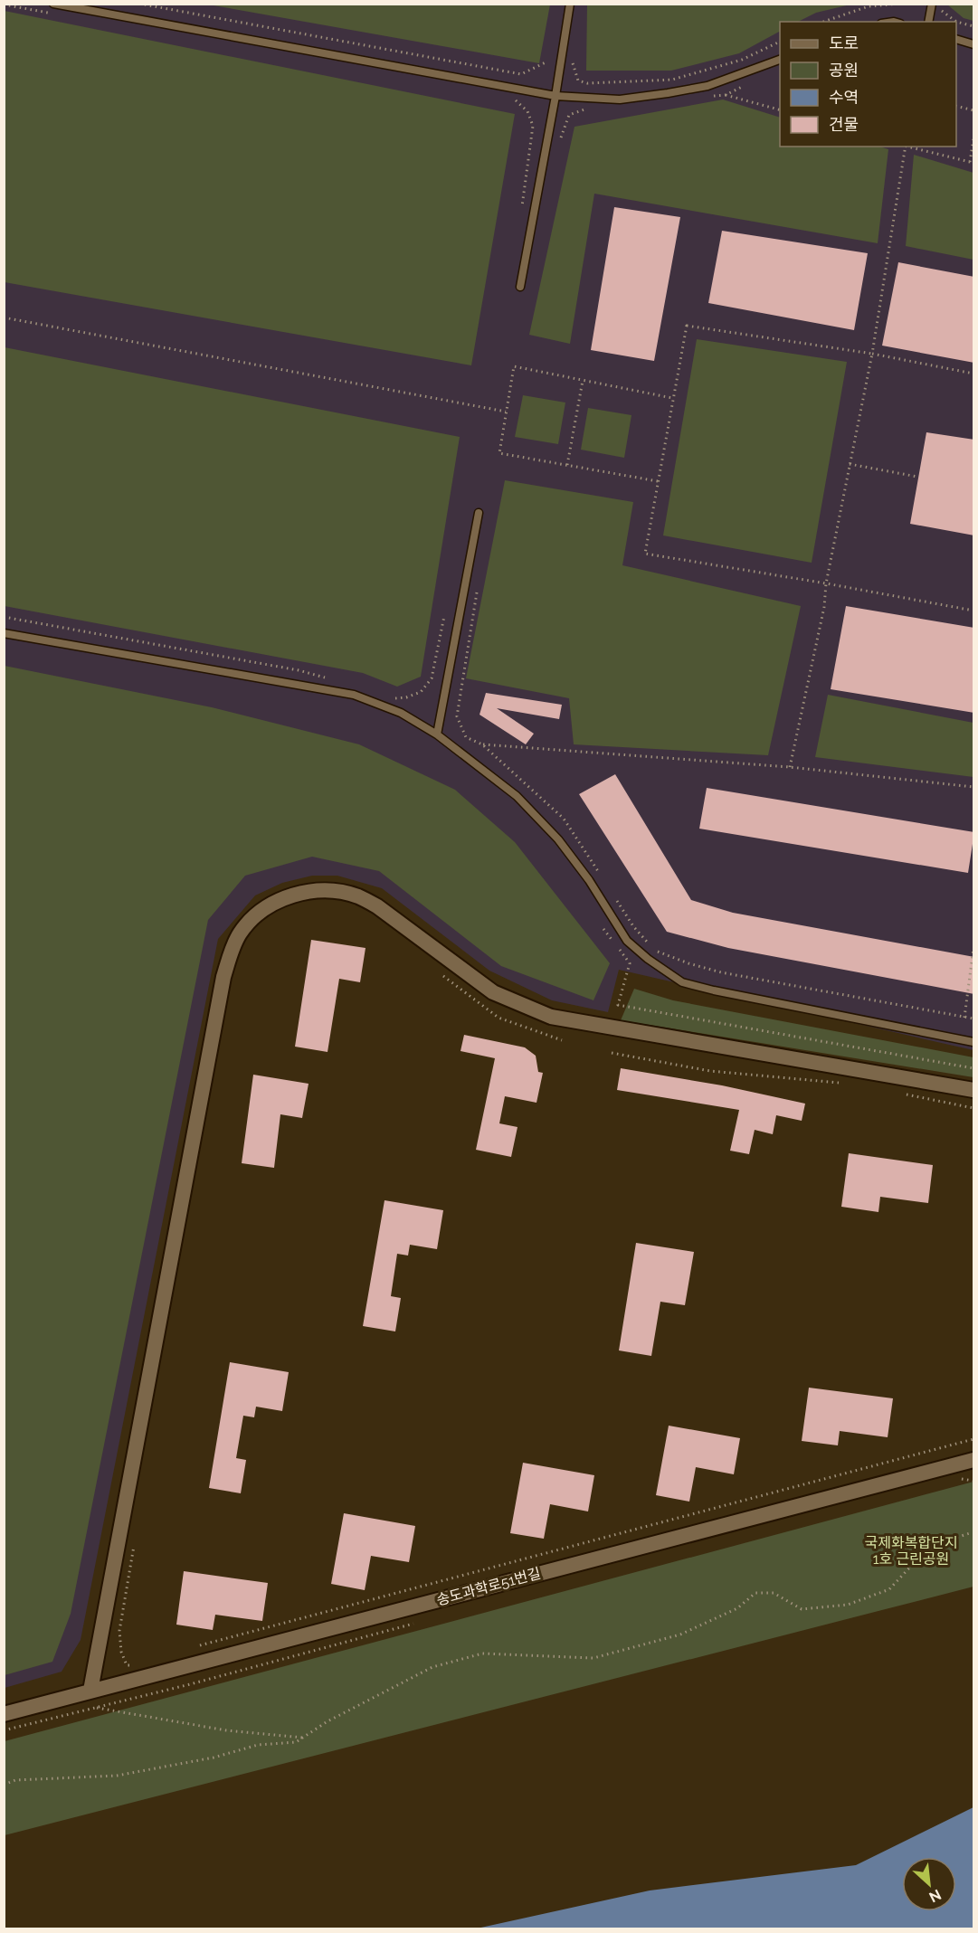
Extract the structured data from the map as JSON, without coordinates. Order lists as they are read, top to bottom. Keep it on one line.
{"streets":{"street":["송도과학로51번길"]},"parks":["국제화복합단지 1호 근린공원"],"legend":["도로","공원","수역","건물"],"north":"bottom right"}
